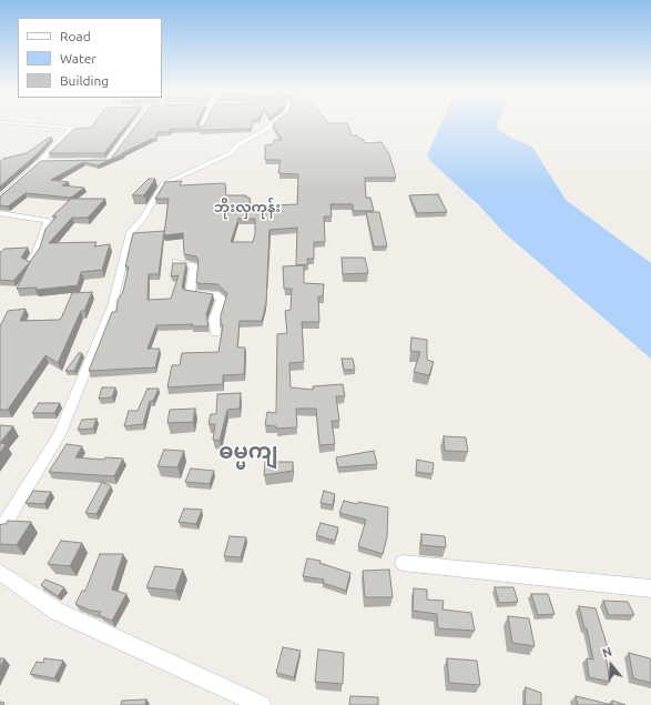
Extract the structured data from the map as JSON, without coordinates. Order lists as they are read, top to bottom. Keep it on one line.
{"districts":["ဘိုးလှကုန်း","ဓမ္မကျ"],"legend":["Road","Water","Building"],"north":"top"}
